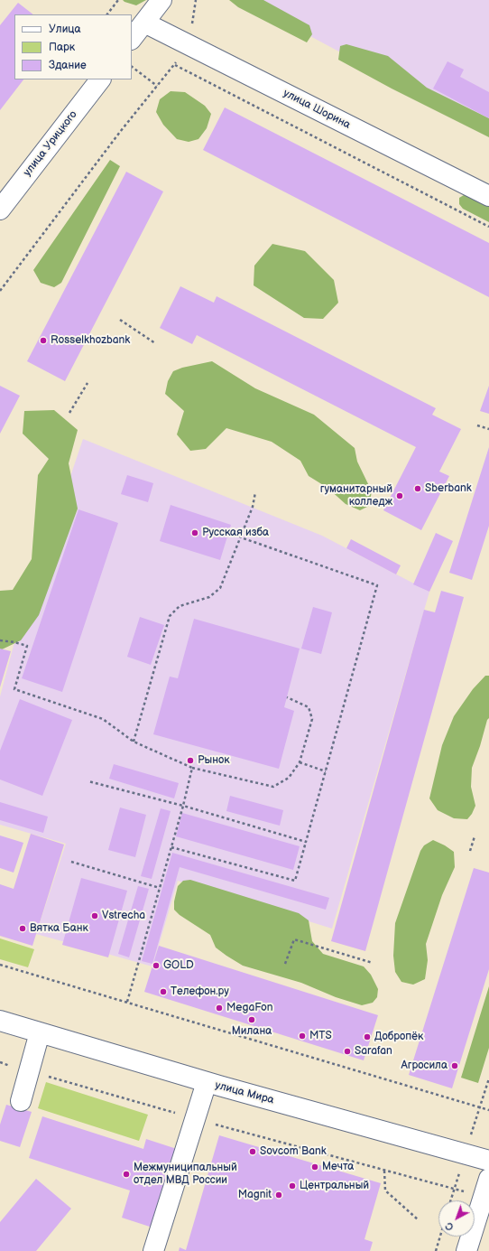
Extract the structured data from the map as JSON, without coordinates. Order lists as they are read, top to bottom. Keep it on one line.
{"streets":{"street":["улица Шорина","улица Урицкого","улица Мира"]},"places":["Rosselkhozbank","Sberbank","гуманитарный колледж","Русская изба","Рынок","Vstrecha","Вятка Банк","GOLD","Телефон.ру","MegaFon","Милана","MTS","Добропёк","Sarafan","Агросила","Sovcom Bank","Мечта","Межмуниципальный отдел МВД России","Центральный","Magnit"],"legend":["Улица","Парк","Здание"],"north":"bottom left"}
